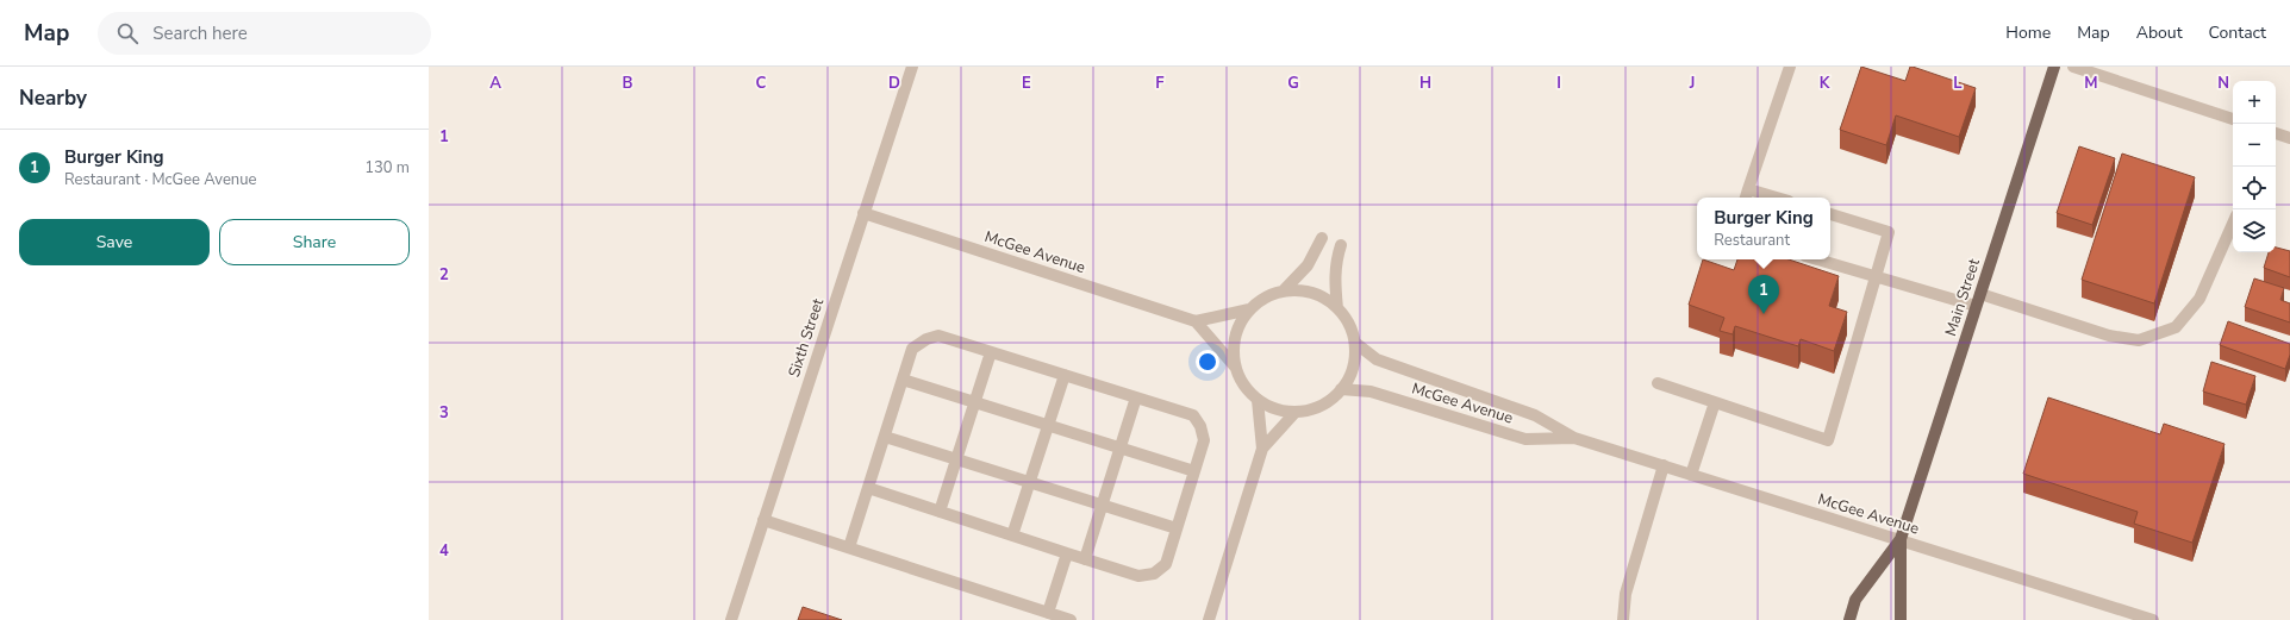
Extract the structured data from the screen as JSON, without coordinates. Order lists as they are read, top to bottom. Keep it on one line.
{"streets":{"main road":["Main Street"],"street":["McGee Avenue","Sixth Street"]},"crossings":[["McGee Avenue","Main Street"],["McGee Avenue","Sixth Street"]],"page":{"header":"Map","search":"Search here","nav":["Home","Map","About","Contact"],"heading":"Nearby","map_buttons":["+","−"],"list":[{"mark":"1","name":"Burger King","note":"Restaurant · McGee Avenue","value":"130 m"}],"popup":["Burger King","Restaurant"],"buttons":["Save","Share"],"pins":"1"},"grid":{"columns":["A","B","C","D","E","F","G","H","I","J","K","L","M","N"],"rows":["1","2","3","4"]}}
